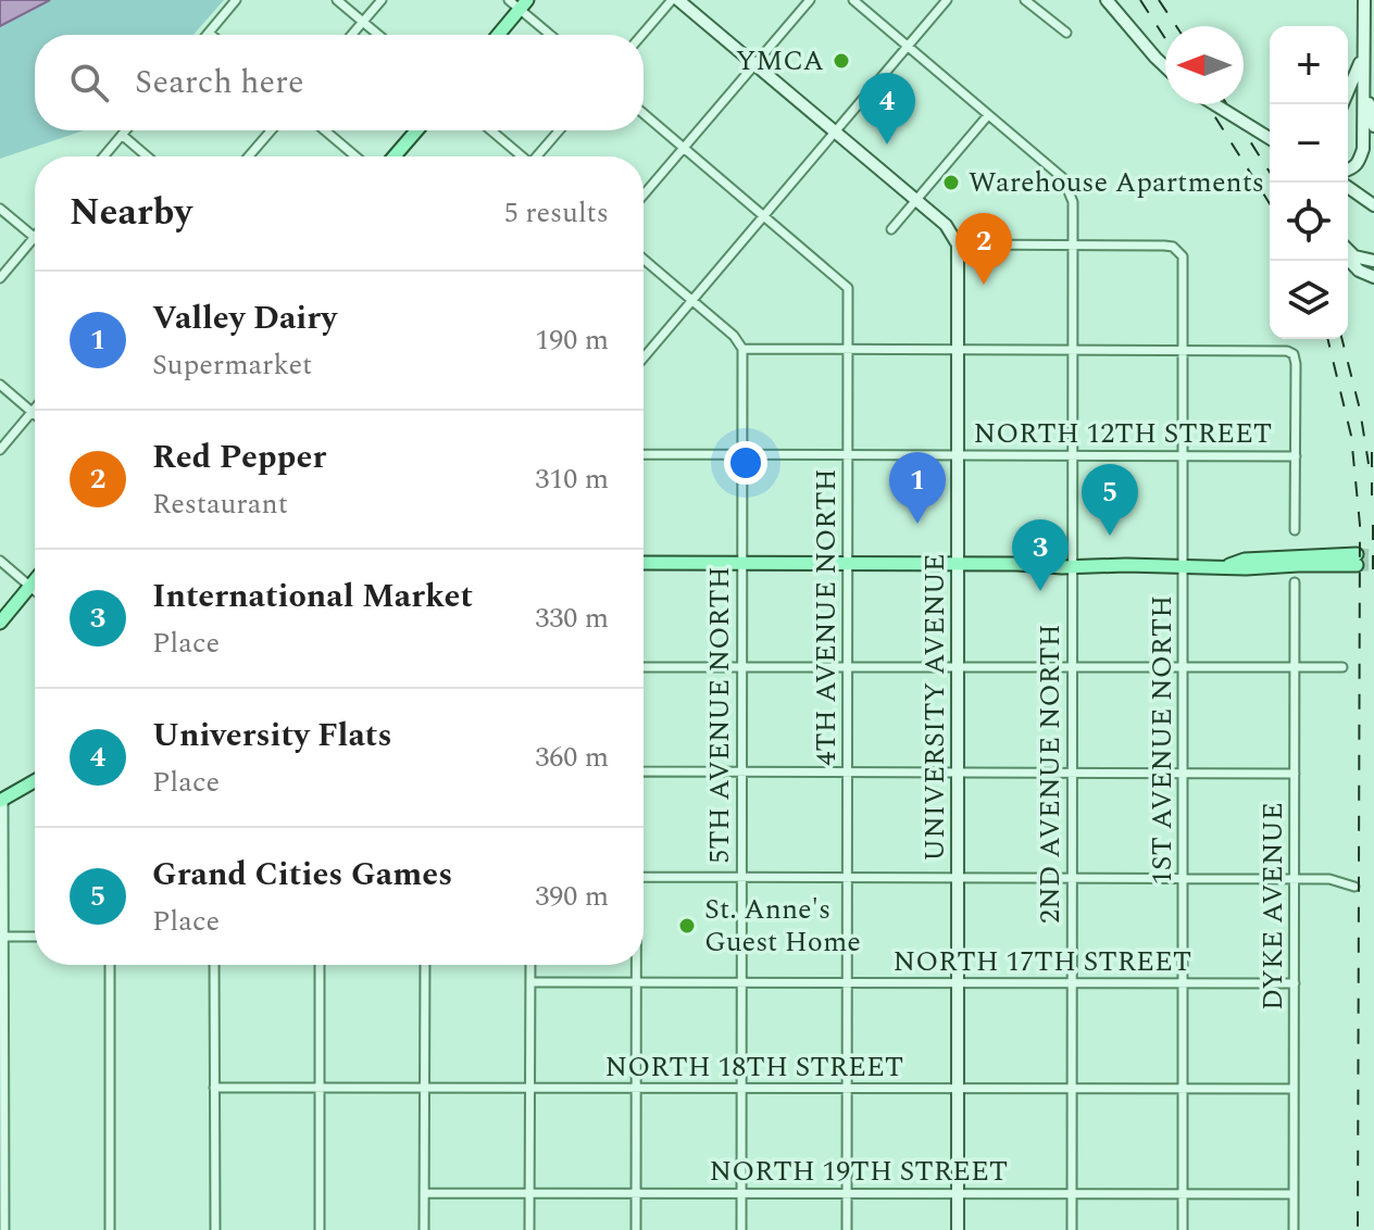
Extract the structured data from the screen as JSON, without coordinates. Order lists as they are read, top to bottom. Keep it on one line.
{"streets":{"street":["NORTH 12TH STREET","4TH AVENUE NORTH","UNIVERSITY AVENUE","5TH AVENUE NORTH","1ST AVENUE NORTH","2ND AVENUE NORTH","DYKE AVENUE","NORTH 17TH STREET","NORTH 18TH STREET","NORTH 19TH STREET"]},"crossings":[["NORTH 12TH STREET","4TH AVENUE NORTH"],["NORTH 12TH STREET","UNIVERSITY AVENUE"],["NORTH 12TH STREET","5TH AVENUE NORTH"],["NORTH 12TH STREET","1ST AVENUE NORTH"],["NORTH 12TH STREET","2ND AVENUE NORTH"],["4TH AVENUE NORTH","NORTH 17TH STREET"],["4TH AVENUE NORTH","NORTH 18TH STREET"],["4TH AVENUE NORTH","NORTH 19TH STREET"],["UNIVERSITY AVENUE","NORTH 17TH STREET"],["UNIVERSITY AVENUE","NORTH 18TH STREET"],["UNIVERSITY AVENUE","NORTH 19TH STREET"],["5TH AVENUE NORTH","NORTH 17TH STREET"],["5TH AVENUE NORTH","NORTH 18TH STREET"],["5TH AVENUE NORTH","NORTH 19TH STREET"],["1ST AVENUE NORTH","2ND AVENUE NORTH"],["1ST AVENUE NORTH","NORTH 17TH STREET"],["1ST AVENUE NORTH","NORTH 18TH STREET"],["1ST AVENUE NORTH","NORTH 19TH STREET"],["2ND AVENUE NORTH","NORTH 17TH STREET"],["2ND AVENUE NORTH","NORTH 18TH STREET"],["2ND AVENUE NORTH","NORTH 19TH STREET"],["DYKE AVENUE","NORTH 17TH STREET"],["DYKE AVENUE","NORTH 18TH STREET"],["DYKE AVENUE","NORTH 19TH STREET"]],"places":["YMCA","Warehouse Apartments","St. Anne's Guest Home"],"north":"left","page":{"map_buttons":["+","−"],"search":"Search here","pins":["4","2","1","5","3"],"heading":["Nearby","5 results"],"list":[{"mark":"1","name":"Valley Dairy","note":"Supermarket","value":"190 m"},{"mark":"2","name":"Red Pepper","note":"Restaurant","value":"310 m"},{"mark":"3","name":"International Market","note":"Place","value":"330 m"},{"mark":"4","name":"University Flats","note":"Place","value":"360 m"},{"mark":"5","name":"Grand Cities Games","note":"Place","value":"390 m"}]}}
